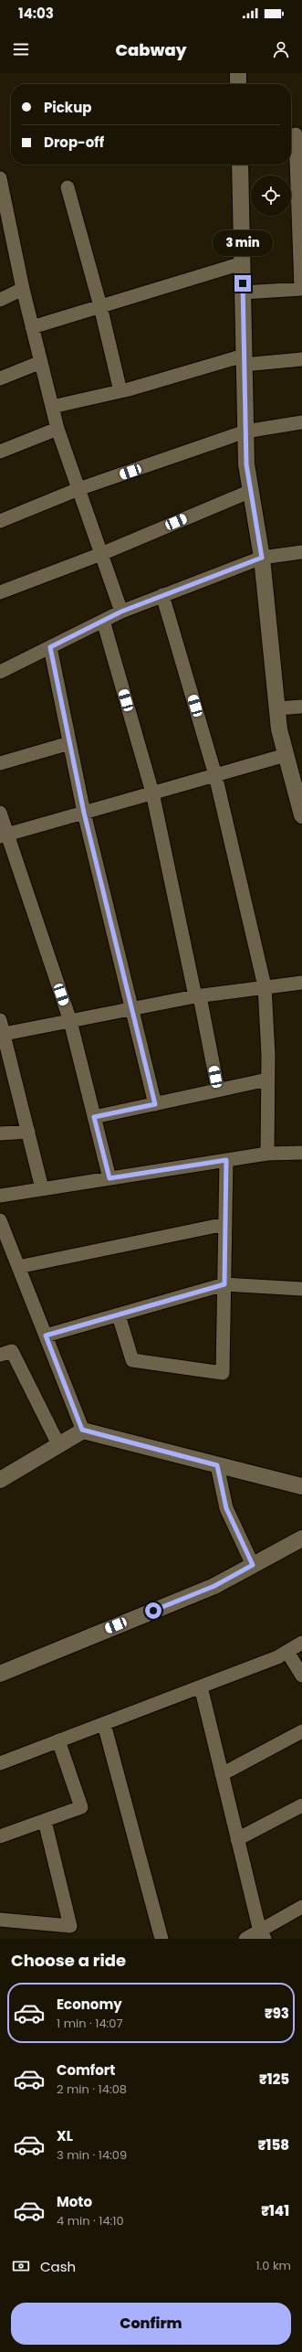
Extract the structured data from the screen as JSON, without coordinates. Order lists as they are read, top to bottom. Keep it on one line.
{"page":{"status":"14:03","header":"Cabway","banner":["Pickup","Drop-off"],"bubble":"3 min","heading":"Choose a ride","list":[{"name":"Economy","note":"1 min · 14:07","value":"₹93"},{"name":"Comfort","note":"2 min · 14:08","value":"₹125"},{"name":"XL","note":"3 min · 14:09","value":"₹158"},{"name":"Moto","note":"4 min · 14:10","value":"₹141"}],"pay":["Cash","1.0 km"],"buttons":"Confirm"}}
